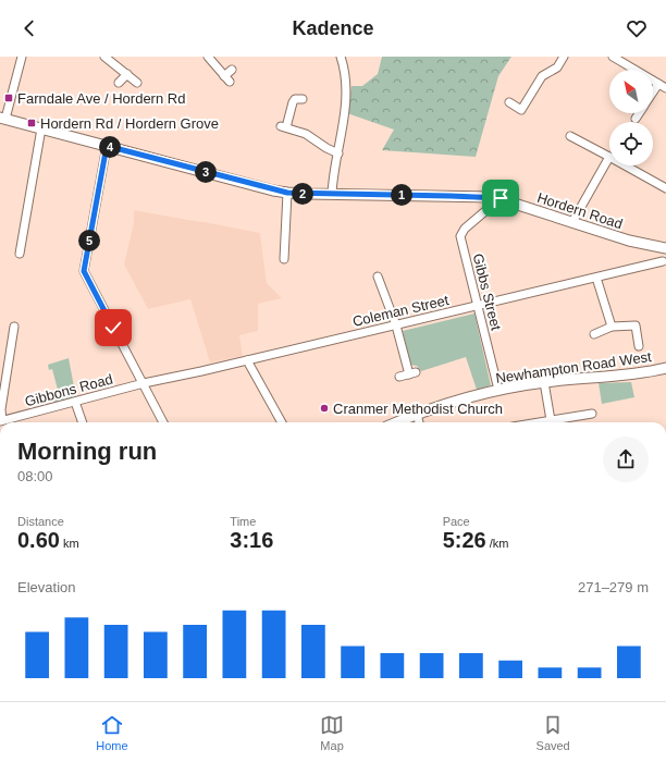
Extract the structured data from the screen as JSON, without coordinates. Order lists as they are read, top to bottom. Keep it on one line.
{"streets":{"street":["Hordern Road","Gibbs Street","Coleman Street","Newhampton Road West","Gibbons Road"]},"crossings":[["Gibbs Street","Coleman Street"],["Gibbs Street","Newhampton Road West"],["Coleman Street","Gibbons Road"]],"places":{"transit":["Farndale Ave / Hordern Rd","Hordern Rd / Hordern Grove"],"other":["Cranmer Methodist Church"]},"north":"top left","page":{"header":"Kadence","pins":["4","3","2","1","5"],"heading":["Morning run","08:00"],"stats":[["Distance","0.60 km"],["Time","3:16"],["Pace","5:26 /km"]],"chart":["Elevation","271–279 m"],"tabs":["Home","Map","Saved"]}}
